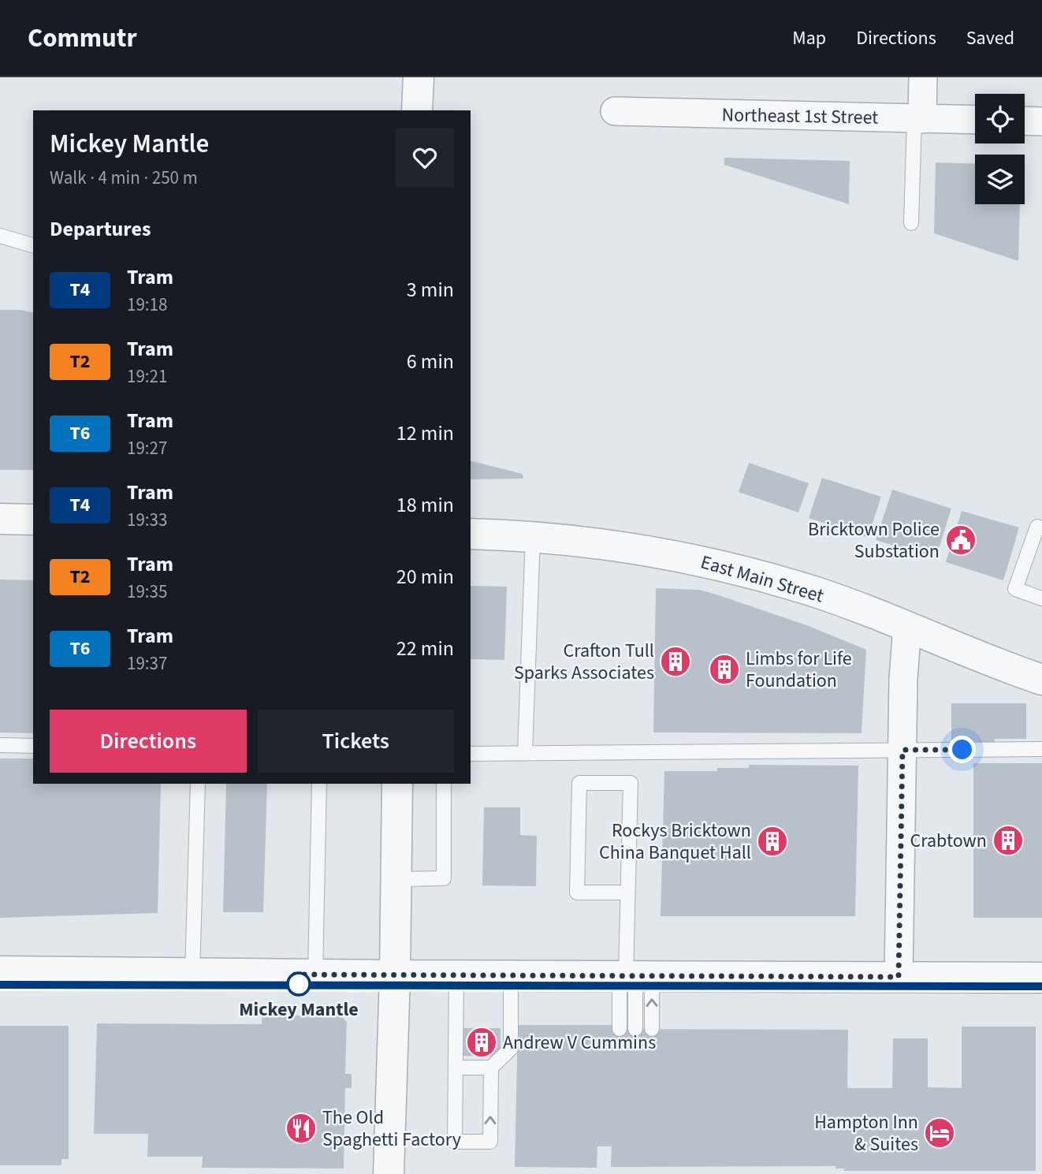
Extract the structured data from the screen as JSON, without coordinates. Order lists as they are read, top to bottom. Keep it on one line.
{"streets":{"street":["Northeast 1st Street","East Main Street"]},"places":{"public building":["Bricktown Police Substation"],"building":["Crafton Tull Sparks Associates","Limbs for Life Foundation","Crabtown","Rockys Bricktown China Banquet Hall","Andrew V Cummins"],"other":["Mickey Mantle"],"restaurant":["The Old Spaghetti Factory"],"hotel":["Hampton Inn & Suites"]},"lines":["tram line T4"],"page":{"header":"Commutr","nav":["Map","Directions","Saved"],"heading":[["Mickey Mantle","Walk · 4 min · 250 m"],"Departures"],"list":[{"mark":"T4","name":"Tram","note":"19:18","value":"3 min"},{"mark":"T2","name":"Tram","note":"19:21","value":"6 min"},{"mark":"T6","name":"Tram","note":"19:27","value":"12 min"},{"mark":"T4","name":"Tram","note":"19:33","value":"18 min"},{"mark":"T2","name":"Tram","note":"19:35","value":"20 min"},{"mark":"T6","name":"Tram","note":"19:37","value":"22 min"}],"buttons":["Directions","Tickets"]}}
